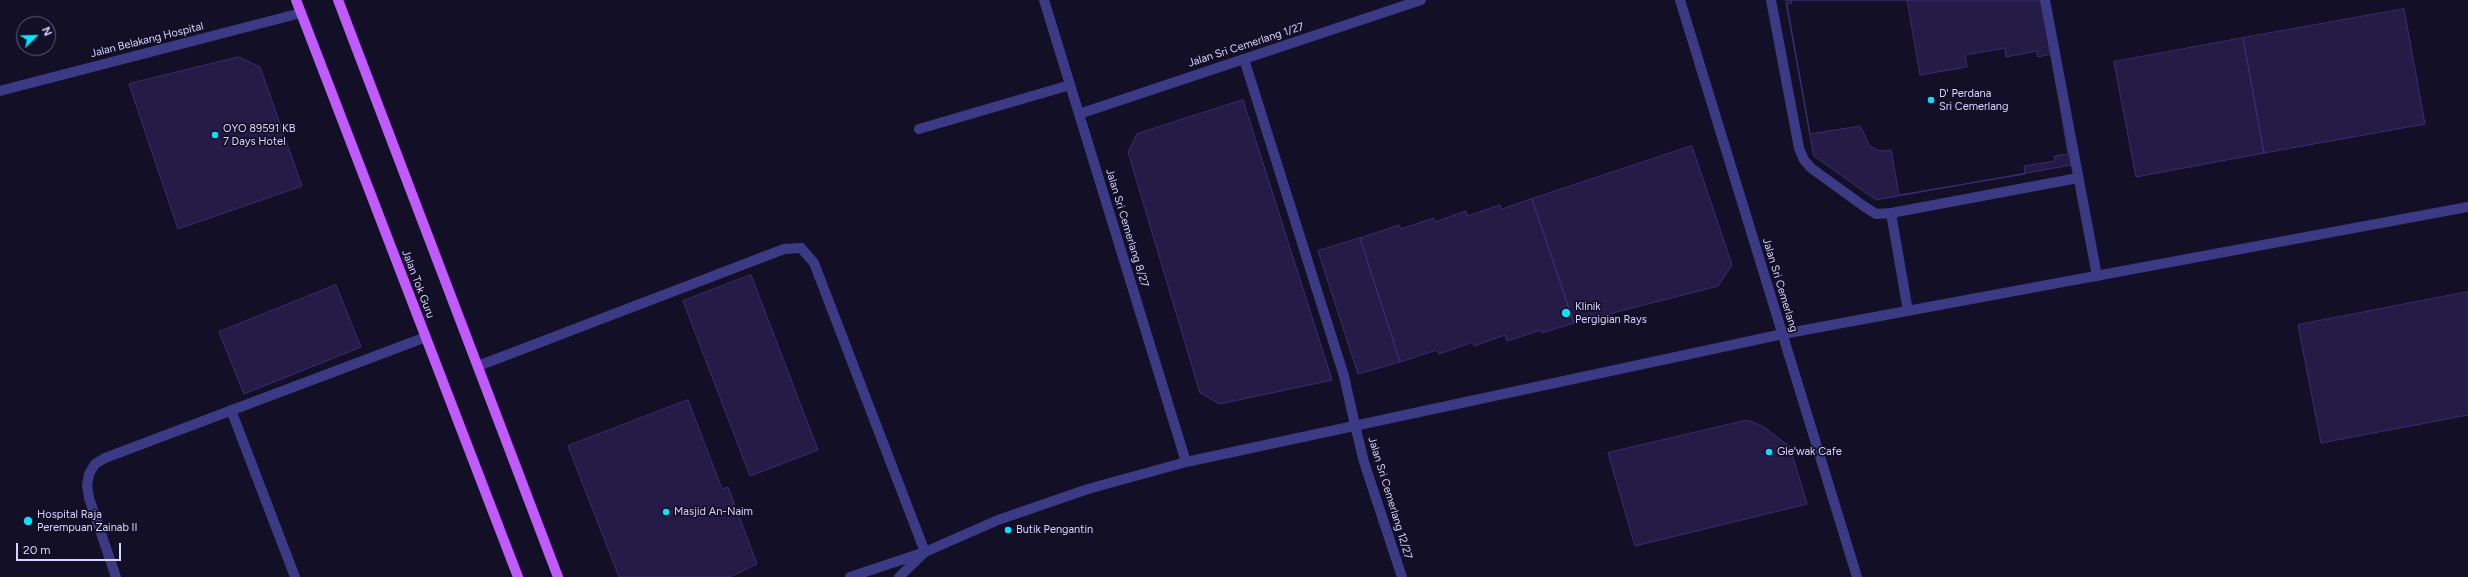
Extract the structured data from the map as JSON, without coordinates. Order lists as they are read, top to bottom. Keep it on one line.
{"streets":{"main road":["Jalan Tok Guru"],"street":["Jalan Belakang Hospital","Jalan Sri Cemerlang 1/27","Jalan Sri Cemerlang 8/27","Jalan Sri Cemerlang","Jalan Sri Cemerlang 12/27"]},"crossings":[["Jalan Belakang Hospital","Jalan Tok Guru"],["Jalan Sri Cemerlang 1/27","Jalan Sri Cemerlang 8/27"],["Jalan Sri Cemerlang 1/27","Jalan Sri Cemerlang 12/27"]],"places":["D' Perdana Sri Cemerlang","OYO 89591 KB 7 Days Hotel","Klinik Pergigian Rays","Gle'wak Cafe","Masjid An-Naim","Hospital Raja Perempuan Zainab II","Butik Pengantin"],"scale_bar":"20 m","north":"top right"}
